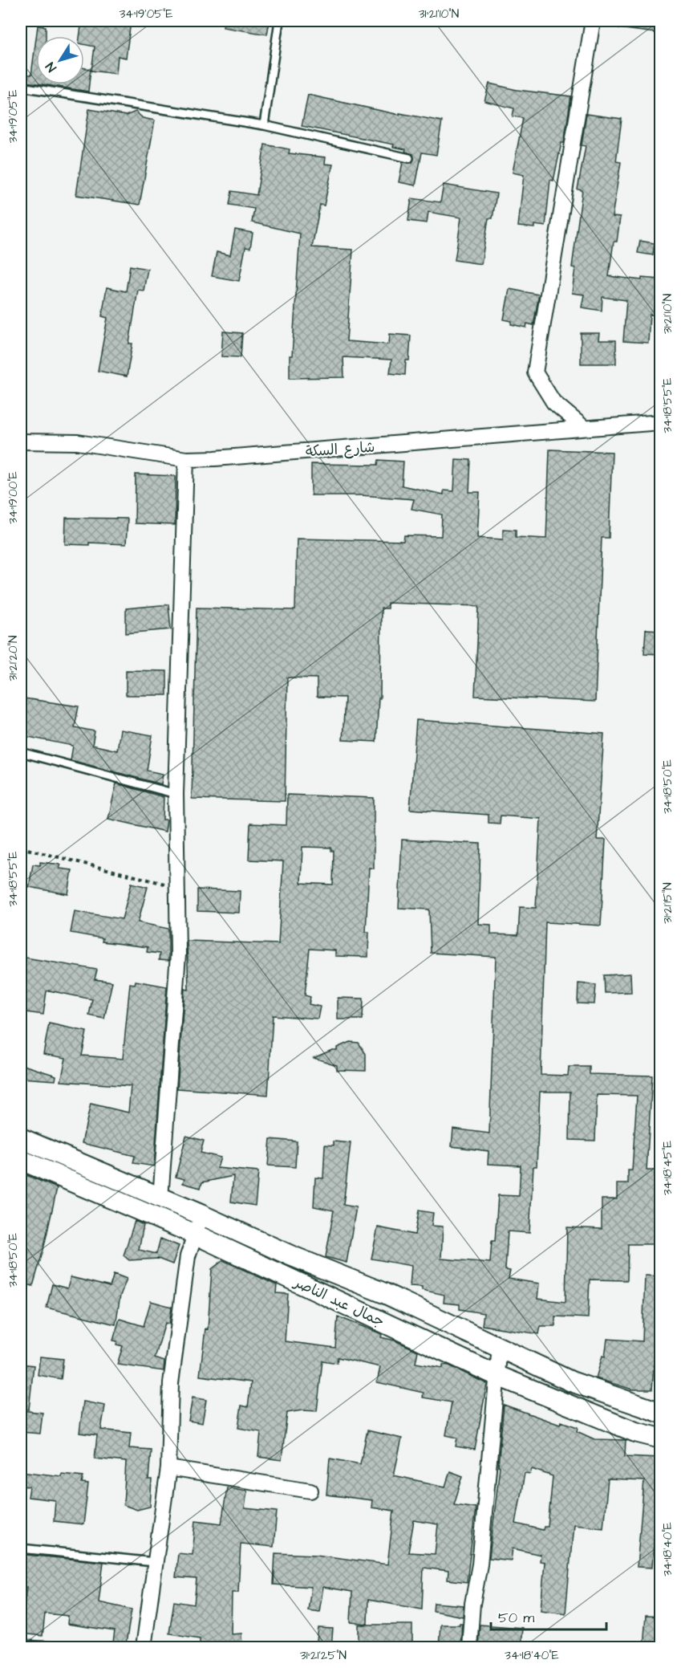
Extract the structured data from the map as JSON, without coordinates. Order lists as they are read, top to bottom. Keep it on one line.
{"streets":{"main road":["جمال عبد الناصر"],"street":["شارع السكة"]},"scale_bar":"50 m","north":"bottom left","coordinates":["34°19'05\"E","31°21'10\"N","34°18'55\"E","34°19'00\"E","31°21'20\"N","34°18'50\"E","31°21'15\"N","34°18'45\"E","34°18'40\"E","31°21'25\"N"]}
